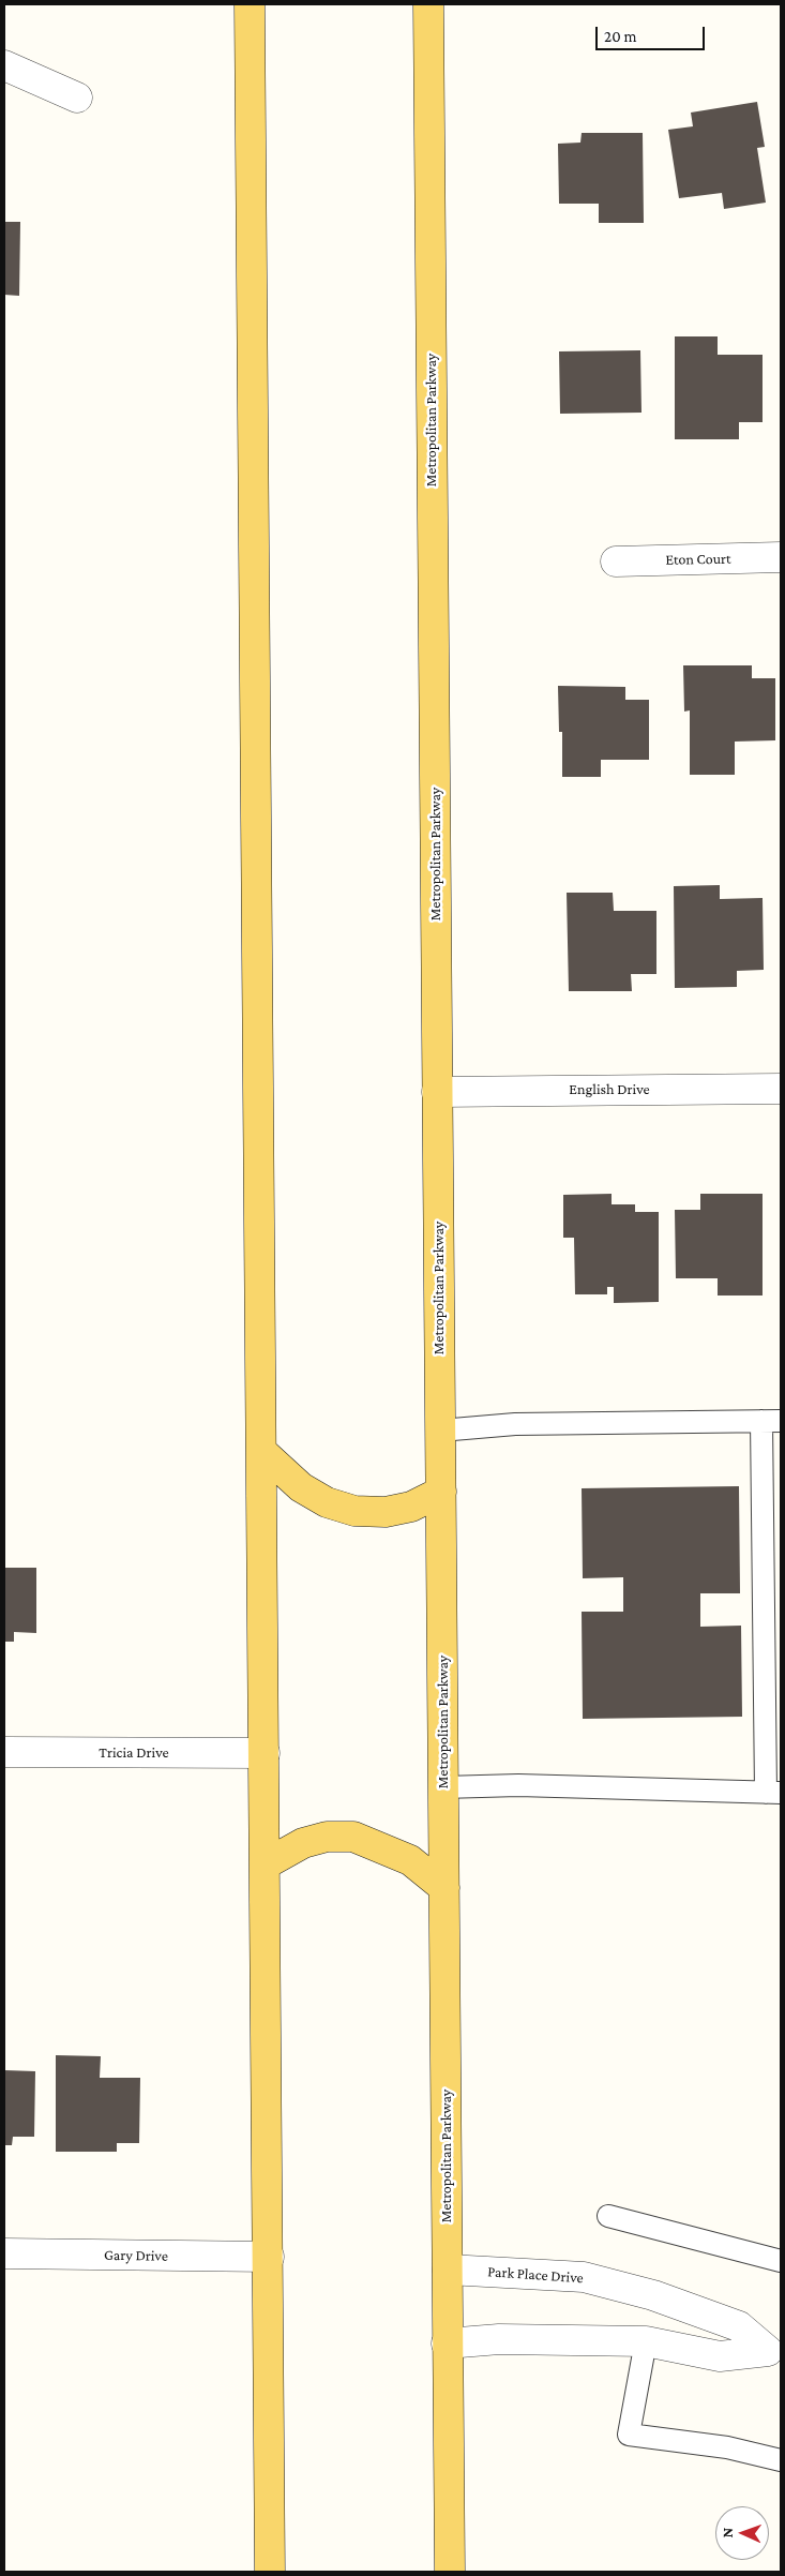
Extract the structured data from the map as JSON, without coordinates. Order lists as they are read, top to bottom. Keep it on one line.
{"streets":{"main road":["Metropolitan Parkway"],"street":["Eton Court","English Drive","Tricia Drive","Gary Drive","Park Place Drive"]},"crossings":[["Metropolitan Parkway","English Drive"],["Metropolitan Parkway","Park Place Drive"]],"scale_bar":"20 m","north":"left"}
